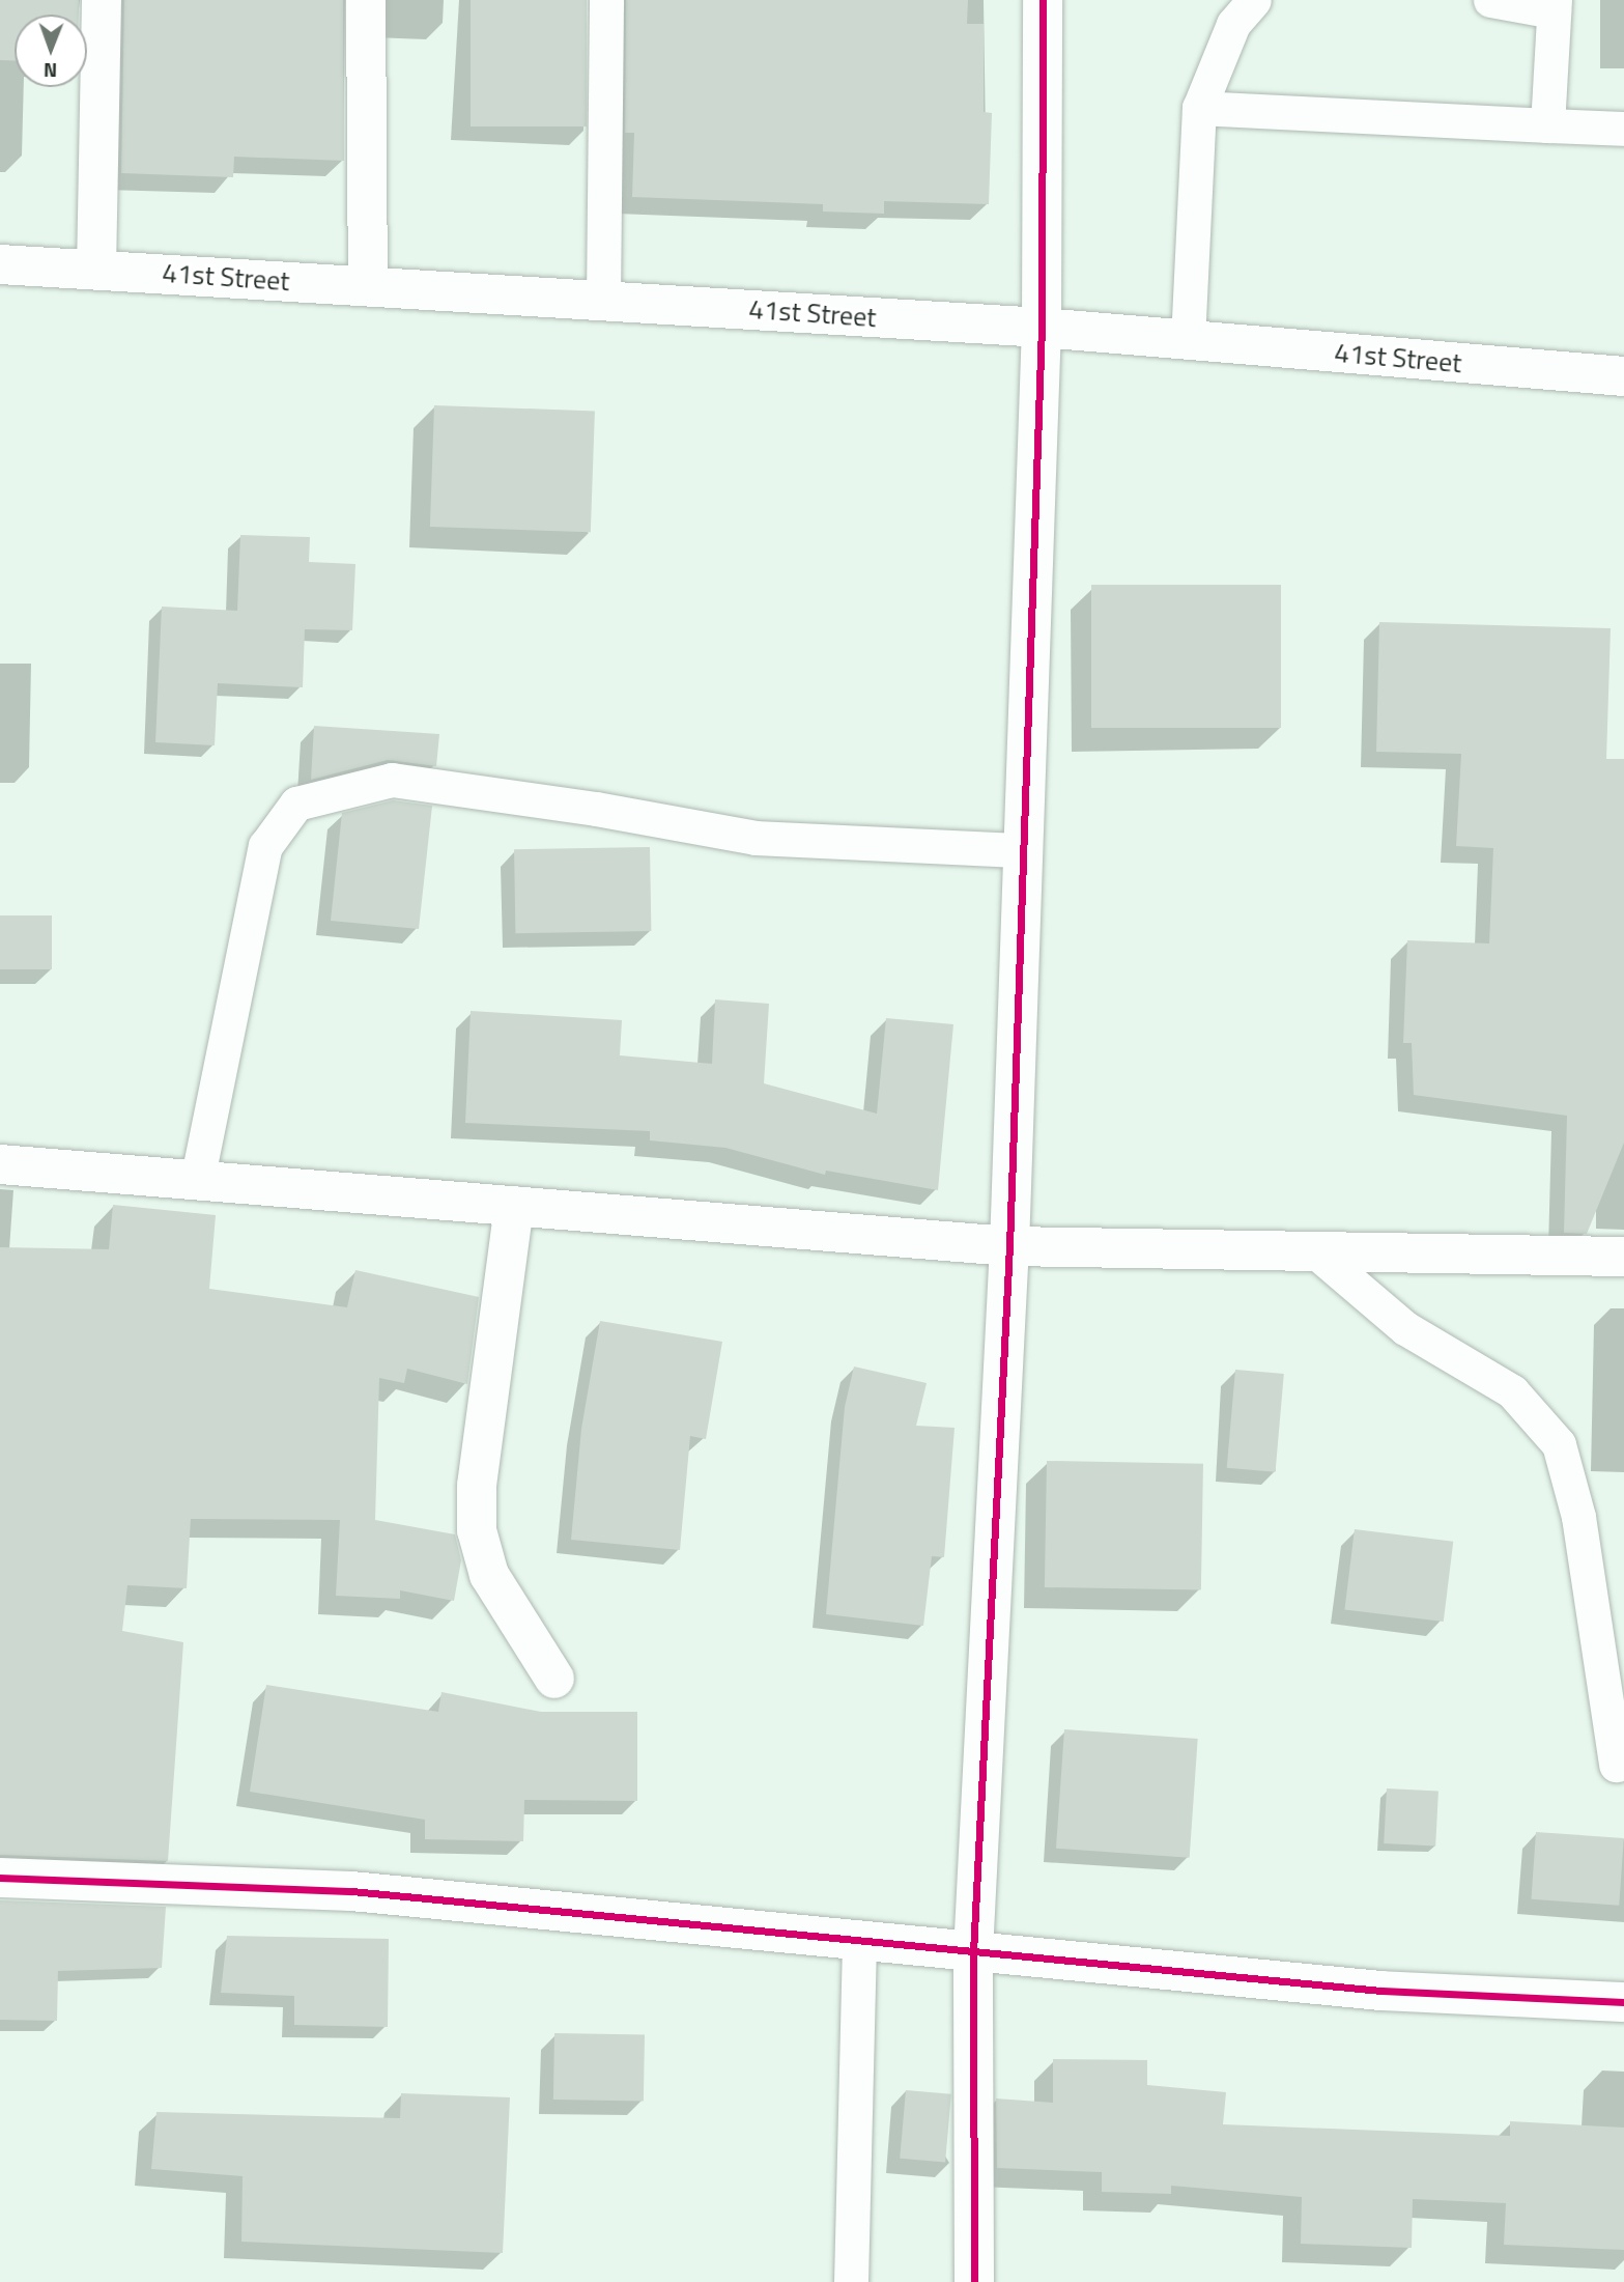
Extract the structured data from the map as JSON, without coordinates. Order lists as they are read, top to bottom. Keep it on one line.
{"streets":{"street":["41st Street"]},"north":"bottom"}
